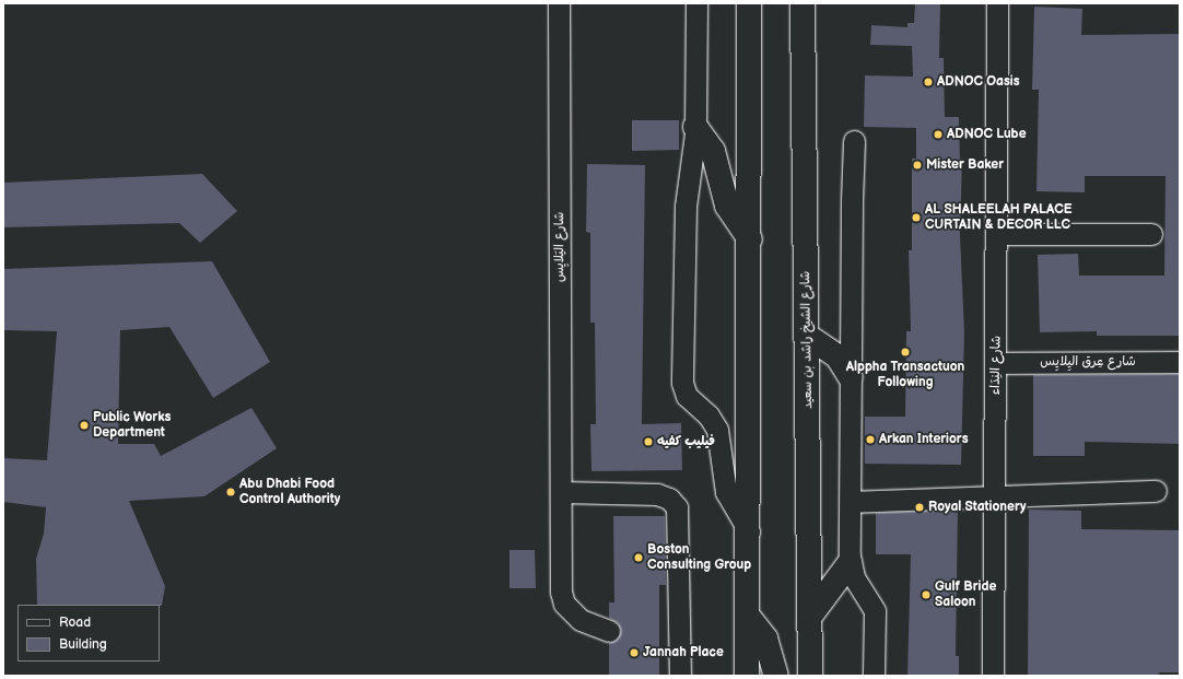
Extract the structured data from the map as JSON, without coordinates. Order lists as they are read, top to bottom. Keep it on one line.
{"streets":{"main road":["شارع الشيخ راشد بن سعيد"],"street":["شارع اليَلايِس","شارع عِرق اليِلايِس","شارع النِدَاء"]},"crossings":[["شارع عِرق اليِلايِس","شارع النِدَاء"]],"places":["ADNOC Oasis","ADNOC Lube","Mister Baker","AL SHALEELAH PALACE CURTAIN & DECOR LLC","Alppha Transactuon Following","Public Works Department","Arkan Interiors","فيليب كفيه","Abu Dhabi Food Control Authority","Royal Stationery","Boston Consulting Group","Gulf Bride Saloon","Jannah Place"],"legend":["Road","Building"]}
